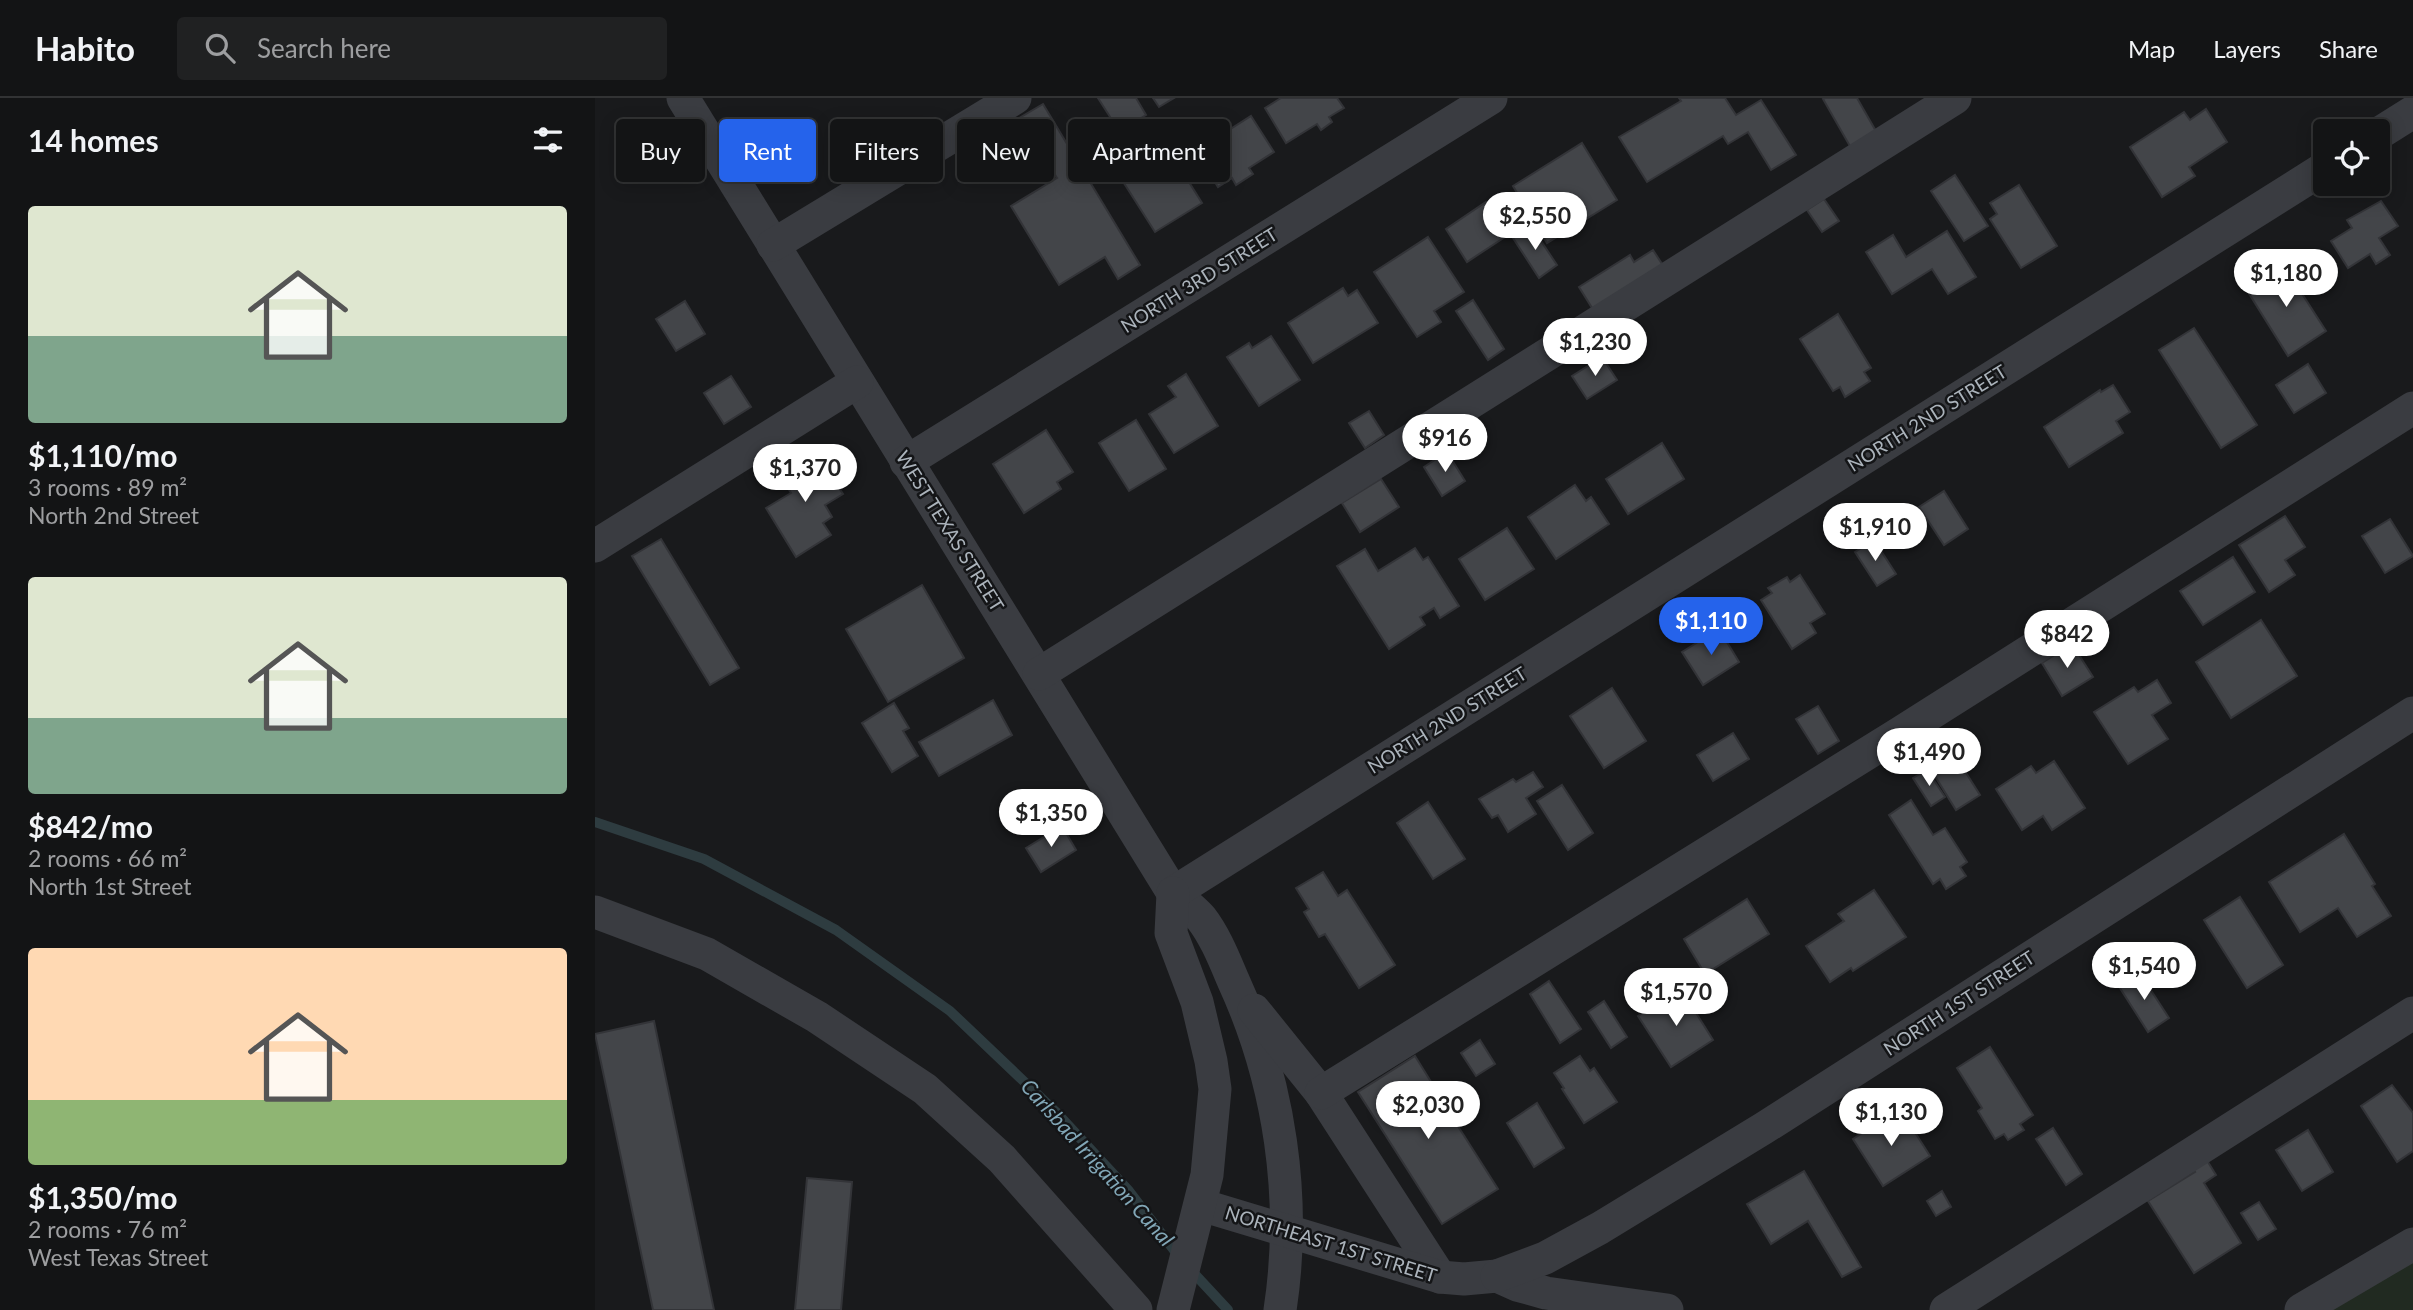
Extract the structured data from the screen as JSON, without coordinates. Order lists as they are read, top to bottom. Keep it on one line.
{"streets":{"street":["NORTH 3RD STREET","NORTH 2ND STREET","WEST TEXAS STREET","NORTH 1ST STREET","NORTHEAST 1ST STREET"]},"crossings":[["NORTH 3RD STREET","WEST TEXAS STREET"],["NORTH 2ND STREET","WEST TEXAS STREET"],["WEST TEXAS STREET","NORTHEAST 1ST STREET"],["NORTH 1ST STREET","NORTHEAST 1ST STREET"]],"water":["Carlsbad Irrigation Canal"],"page":{"header":"Habito","search":"Search here","nav":["Map","Layers","Share"],"heading":"14 homes","chip":["Buy","Rent","Filters","New","Apartment"],"list":[{"name":"$1,110/mo","note":"3 rooms · 89 m² · North 2nd Street"},{"name":"$842/mo","note":"2 rooms · 66 m² · North 1st Street"},{"name":"$1,350/mo","note":"2 rooms · 76 m² · West Texas Street"}],"price":["$2,550","$1,180","$1,230","$916","$1,370","$1,910","$1,110","$842","$1,490","$1,350","$1,540","$1,570","$2,030","$1,130"]}}
